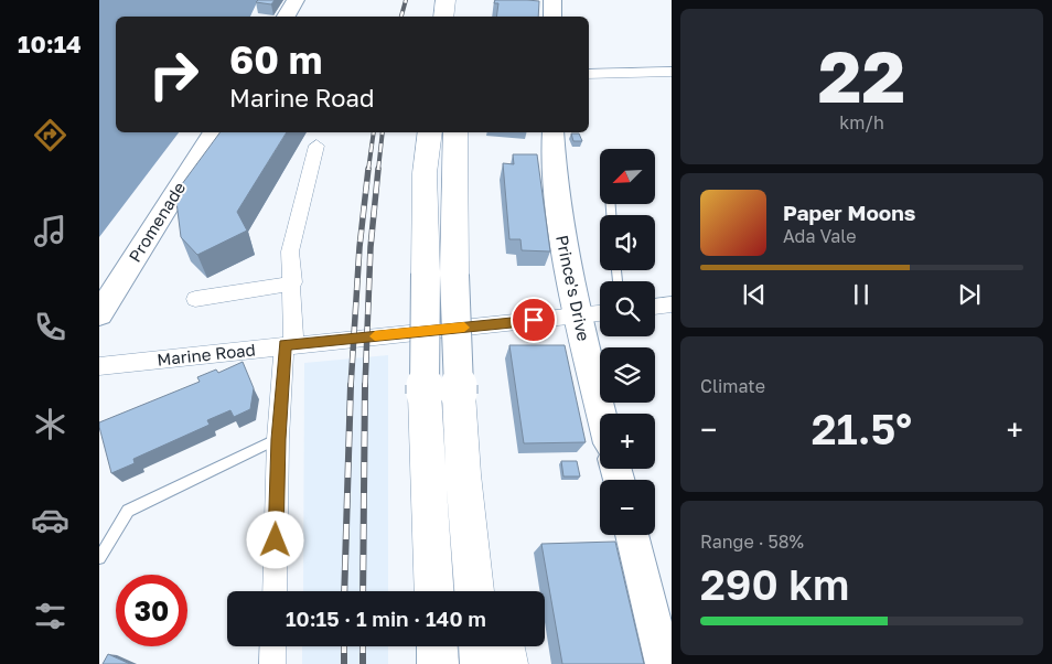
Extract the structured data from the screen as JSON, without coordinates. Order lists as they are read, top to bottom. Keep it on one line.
{"streets":{"main road":["Promenade","Prince's Drive"],"street":["Marine Road"]},"crossings":[["Prince's Drive","Marine Road"]],"north":"bottom left","page":{"tabs":"10:14","tile":[["22","km/h"],"Climate",["Range · 58%","290 km"]],"turn":["60 m","Marine Road"],"map_buttons":["+","−"],"song":["Paper Moons","Ada Vale"],"heat":["−","21.5°","+"],"limit":"30","trip":"10:15 · 1 min · 140 m"}}
